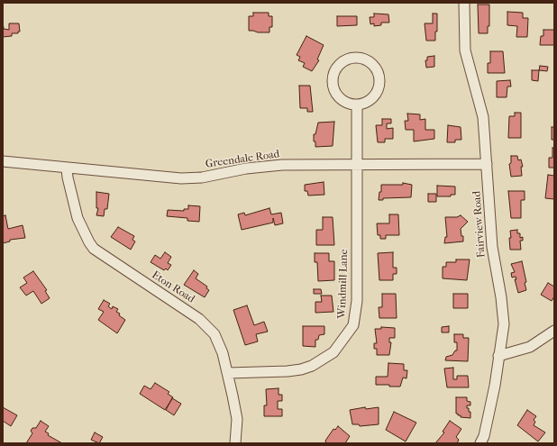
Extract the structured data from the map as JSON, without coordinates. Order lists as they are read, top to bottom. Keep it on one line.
{"streets":{"street":["Greendale Road","Fairview Road","Windmill Lane","Eton Road"]},"crossings":[["Greendale Road","Fairview Road"],["Greendale Road","Windmill Lane"],["Greendale Road","Eton Road"],["Windmill Lane","Eton Road"]]}
